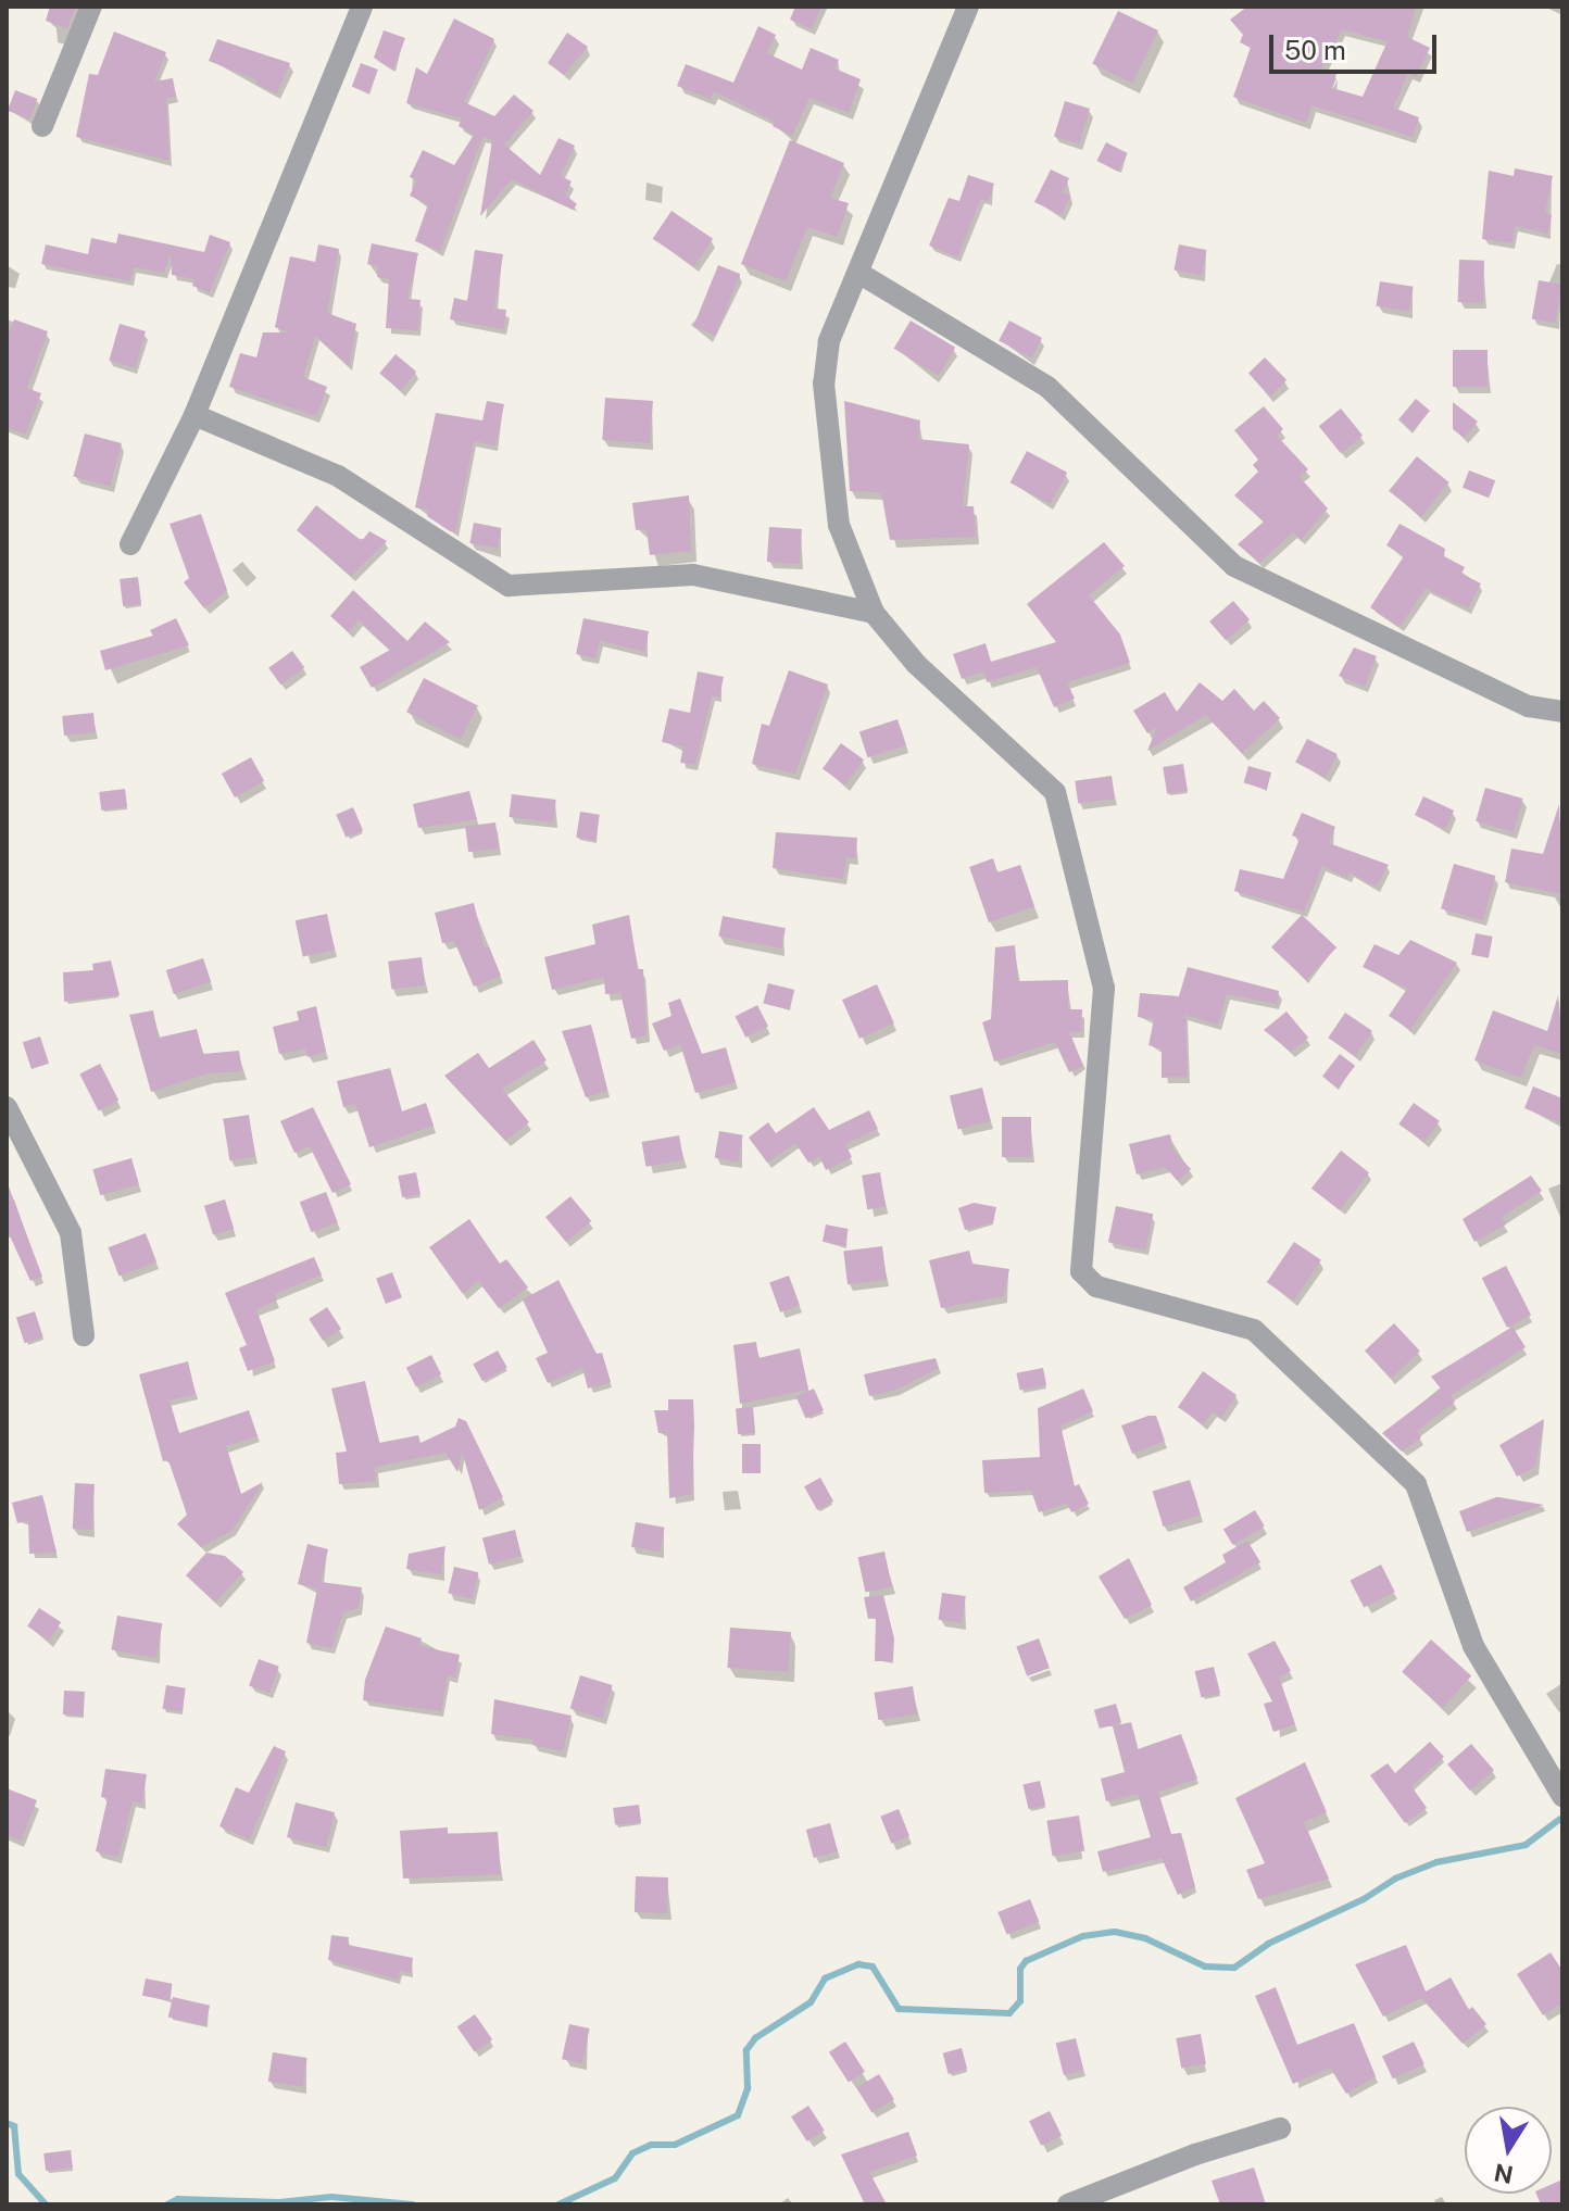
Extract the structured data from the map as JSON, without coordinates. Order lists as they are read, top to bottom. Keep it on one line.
{"scale_bar":"50 m","north":"bottom"}
